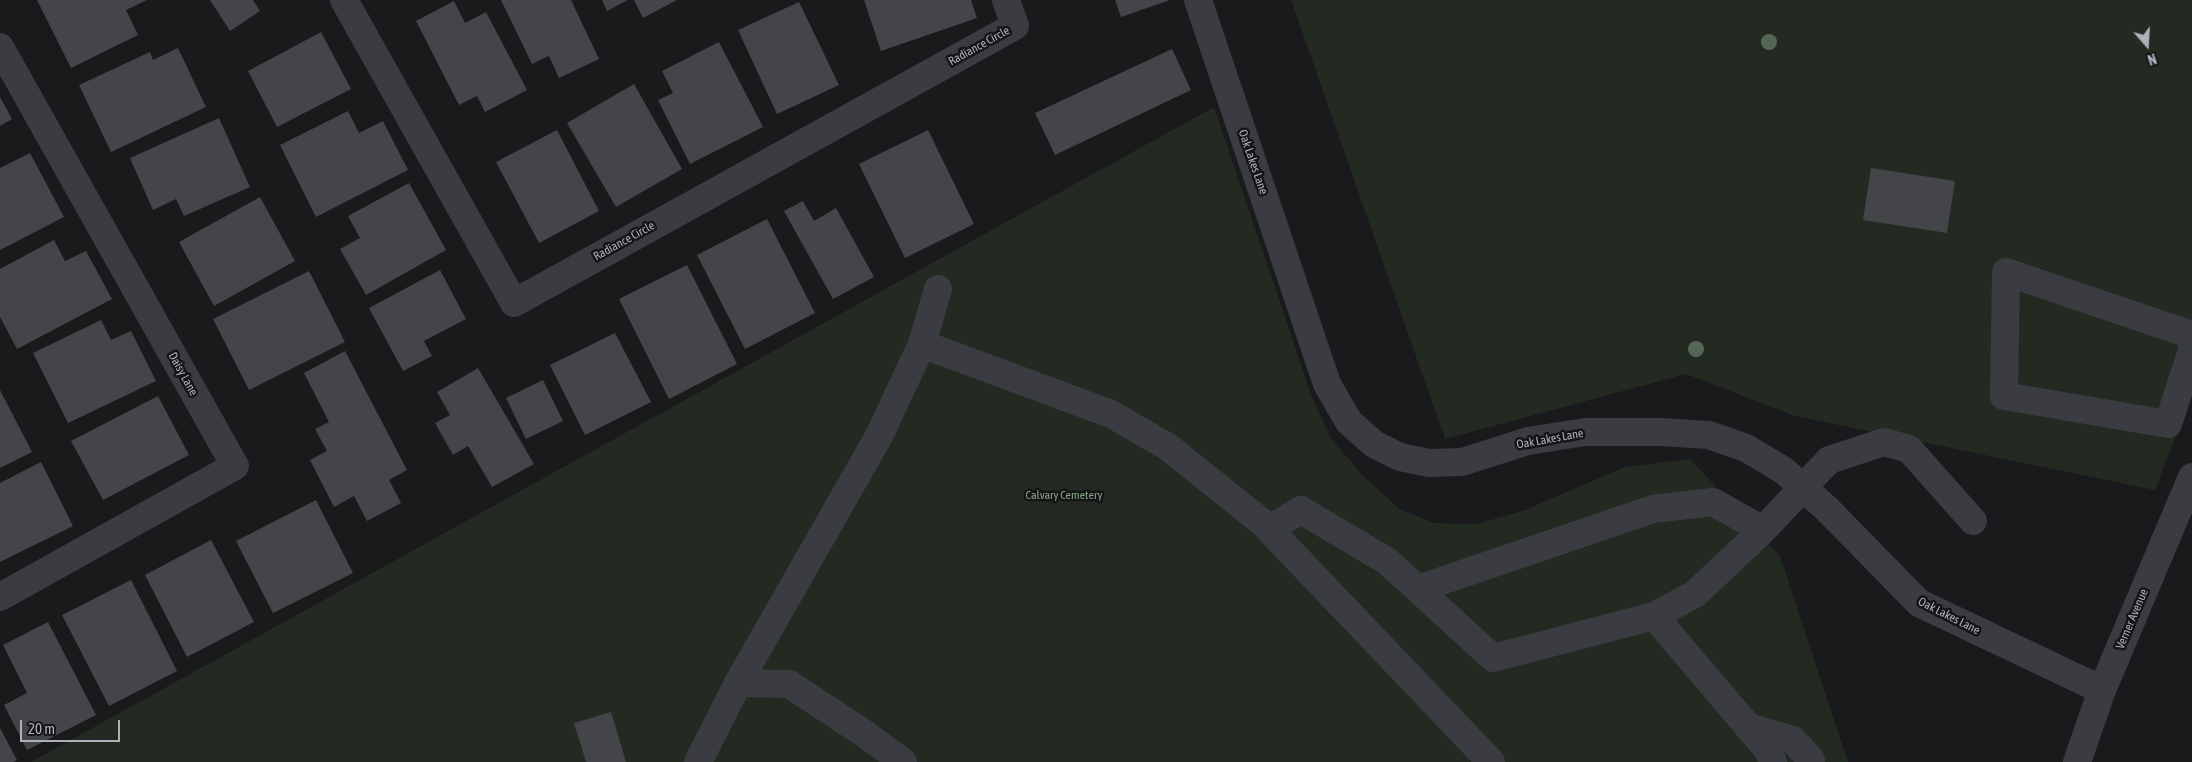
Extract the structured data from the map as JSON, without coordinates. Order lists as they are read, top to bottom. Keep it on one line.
{"streets":{"street":["Radiance Circle","Oak Lakes Lane","Daisy Lane","Verner Avenue"]},"crossings":[["Oak Lakes Lane","Verner Avenue"]],"parks":["Calvary Cemetery"],"scale_bar":"20 m","north":"bottom"}
